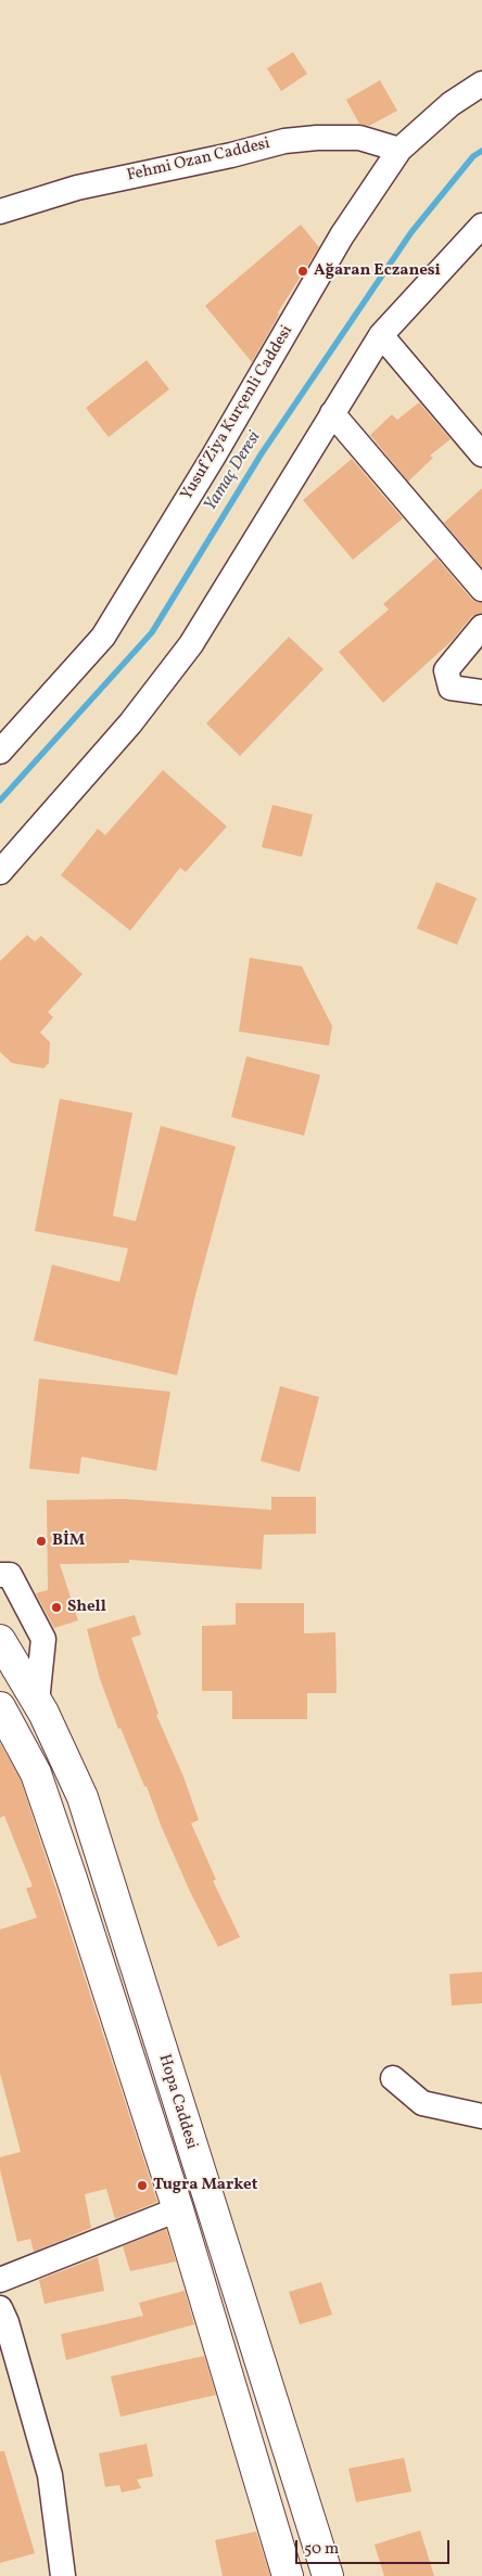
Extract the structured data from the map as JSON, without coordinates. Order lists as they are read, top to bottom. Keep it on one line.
{"streets":{"main road":["Hopa Caddesi"],"street":["Fehmi Ozan Caddesi","Yusuf Ziya Kurçenli Caddesi"]},"crossings":[["Fehmi Ozan Caddesi","Yusuf Ziya Kurçenli Caddesi"]],"water":["Yamaç Deresi"],"places":["Ağaran Eczanesi","BİM","Shell","Tugra Market"],"scale_bar":"50 m"}
